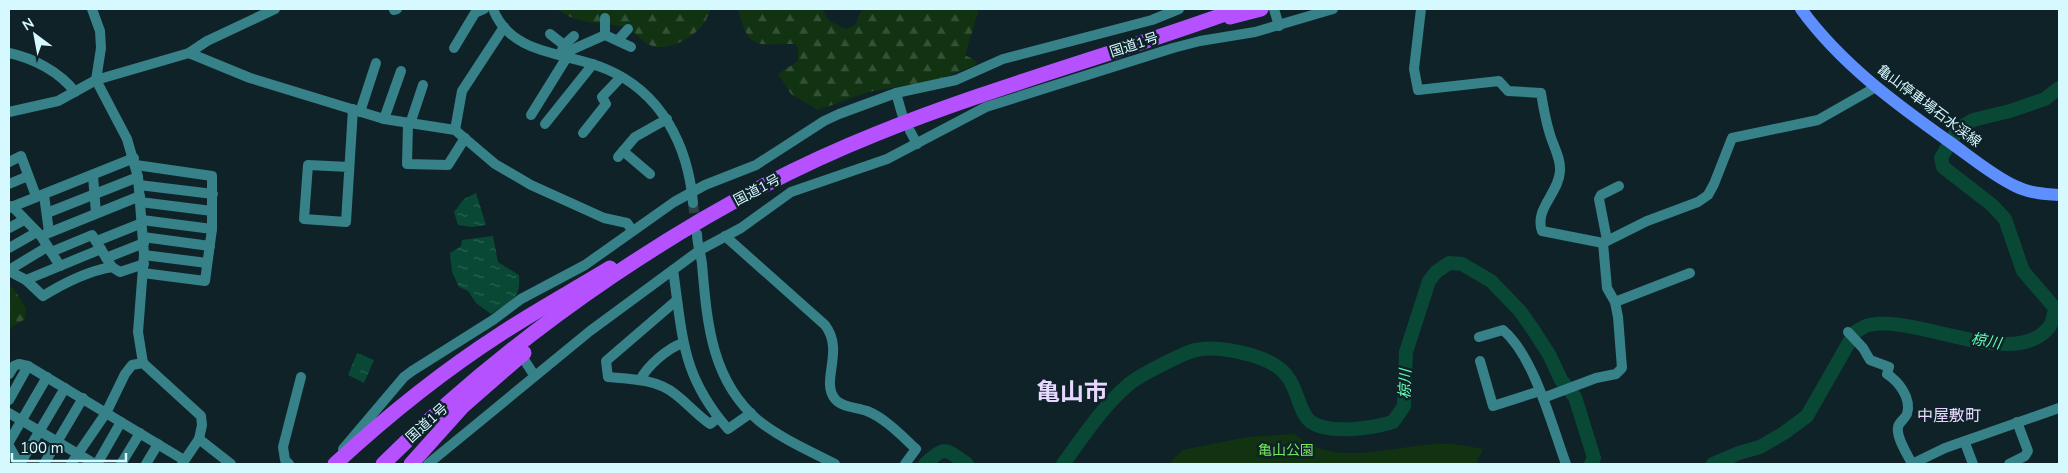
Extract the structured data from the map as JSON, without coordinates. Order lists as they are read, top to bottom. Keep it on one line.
{"streets":{"highway":["国道1号"],"main road":["亀山停車場石水渓線"]},"districts":["亀山市","中屋敷町"],"water":["椋川"],"parks":["亀山公園"],"scale_bar":"100 m","north":"top left"}
